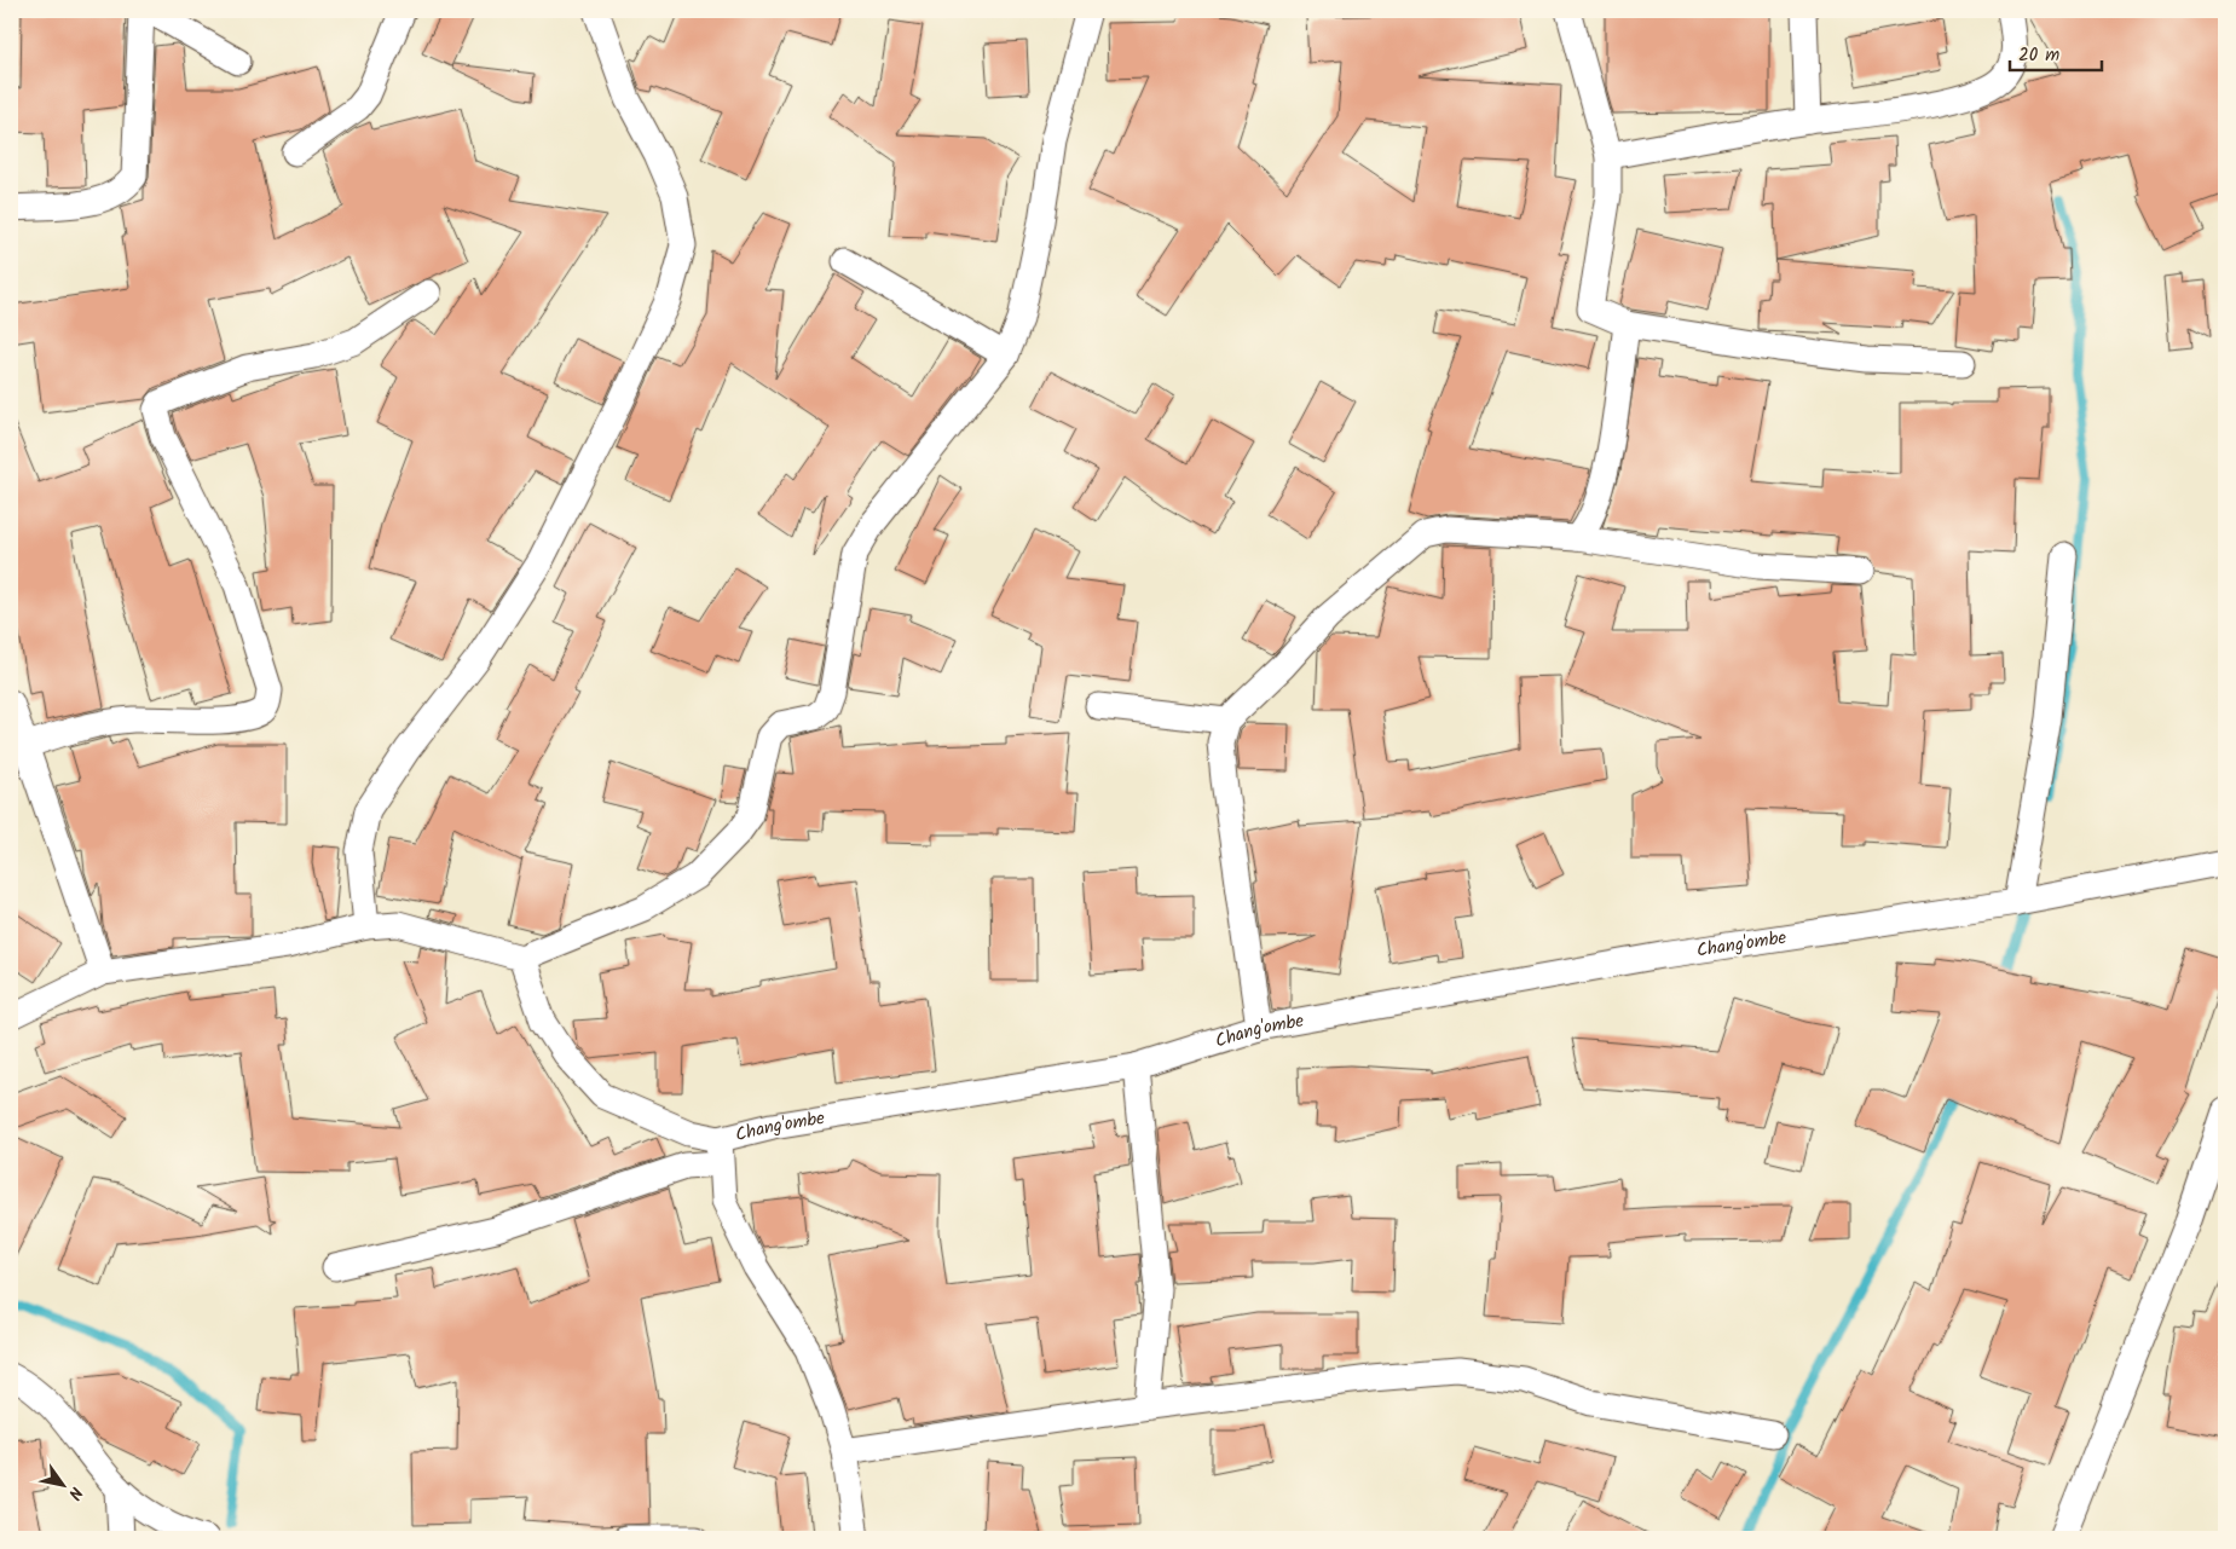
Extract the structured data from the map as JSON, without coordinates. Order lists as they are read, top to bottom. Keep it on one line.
{"streets":{"street":["Chang'ombe"]},"scale_bar":"20 m","north":"bottom right"}
